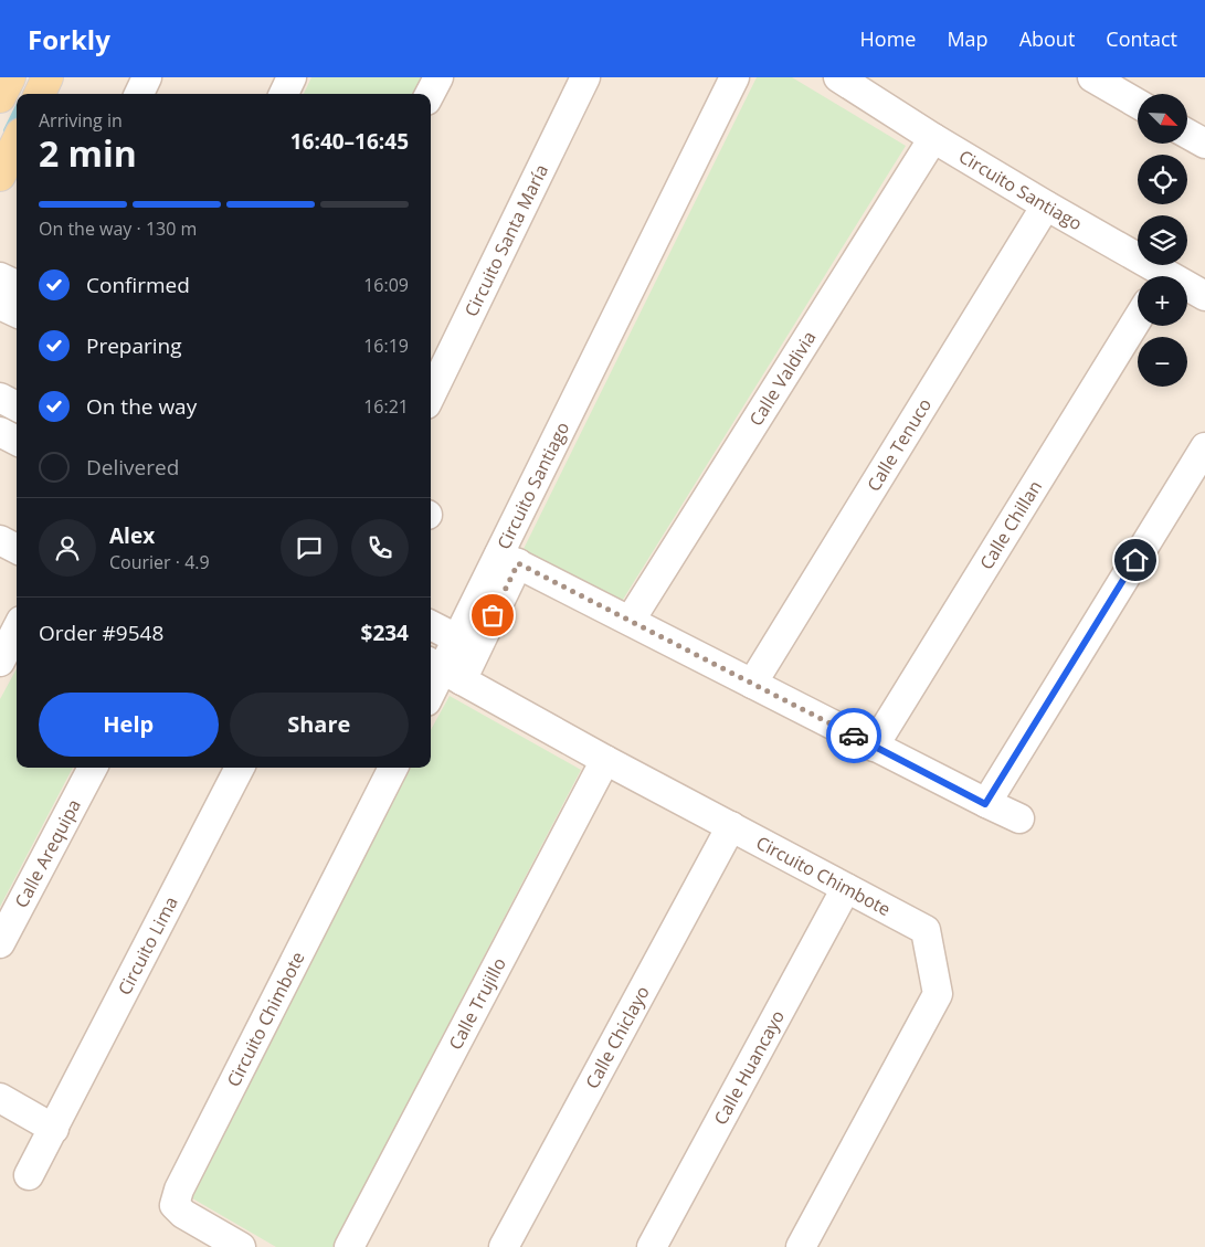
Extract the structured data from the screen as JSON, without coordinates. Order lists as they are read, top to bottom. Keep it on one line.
{"streets":{"street":["Circuito Santiago","Circuito Santa María","Calle Valdivia","Calle Tenuco","Calle Chillan","Calle Arequipa","Circuito Chimbote","Circuito Lima","Calle Trujillo","Calle Chiclayo","Calle Huancayo"]},"crossings":[["Circuito Santiago","Calle Valdivia"],["Circuito Santiago","Calle Tenuco"],["Circuito Santiago","Calle Chillan"],["Circuito Chimbote","Calle Trujillo"],["Circuito Chimbote","Calle Chiclayo"],["Circuito Chimbote","Calle Huancayo"]],"north":"bottom right","page":{"header":"Forkly","nav":["Home","Map","About","Contact"],"map_buttons":["+","−"],"heading":["2 min","Arriving in","16:40–16:45"],"panel":["Alex","Courier · 4.9","Order #9548","$234"],"bar":"On the way · 130 m","list":[["Confirmed","16:09"],["Preparing","16:19"],["On the way","16:21"],"Delivered"],"buttons":["Help","Share"]}}
